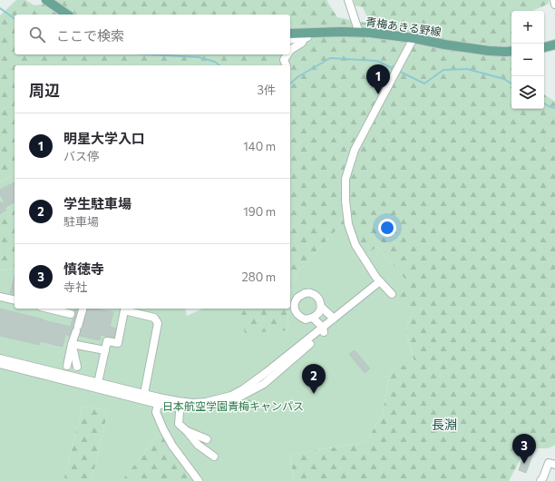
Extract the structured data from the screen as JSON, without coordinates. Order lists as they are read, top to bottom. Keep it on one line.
{"streets":{"main road":["青梅あきる野線"]},"districts":["長淵"],"parks":["日本航空学園青梅キャンパス"],"page":{"map_buttons":["+","−"],"search":"ここで検索","pins":["1","2","3"],"heading":["周辺","3件"],"list":[{"mark":"1","name":"明星大学入口","note":"バス停","value":"140 m"},{"mark":"2","name":"学生駐車場","note":"駐車場","value":"190 m"},{"mark":"3","name":"慎徳寺","note":"寺社","value":"280 m"}]}}
